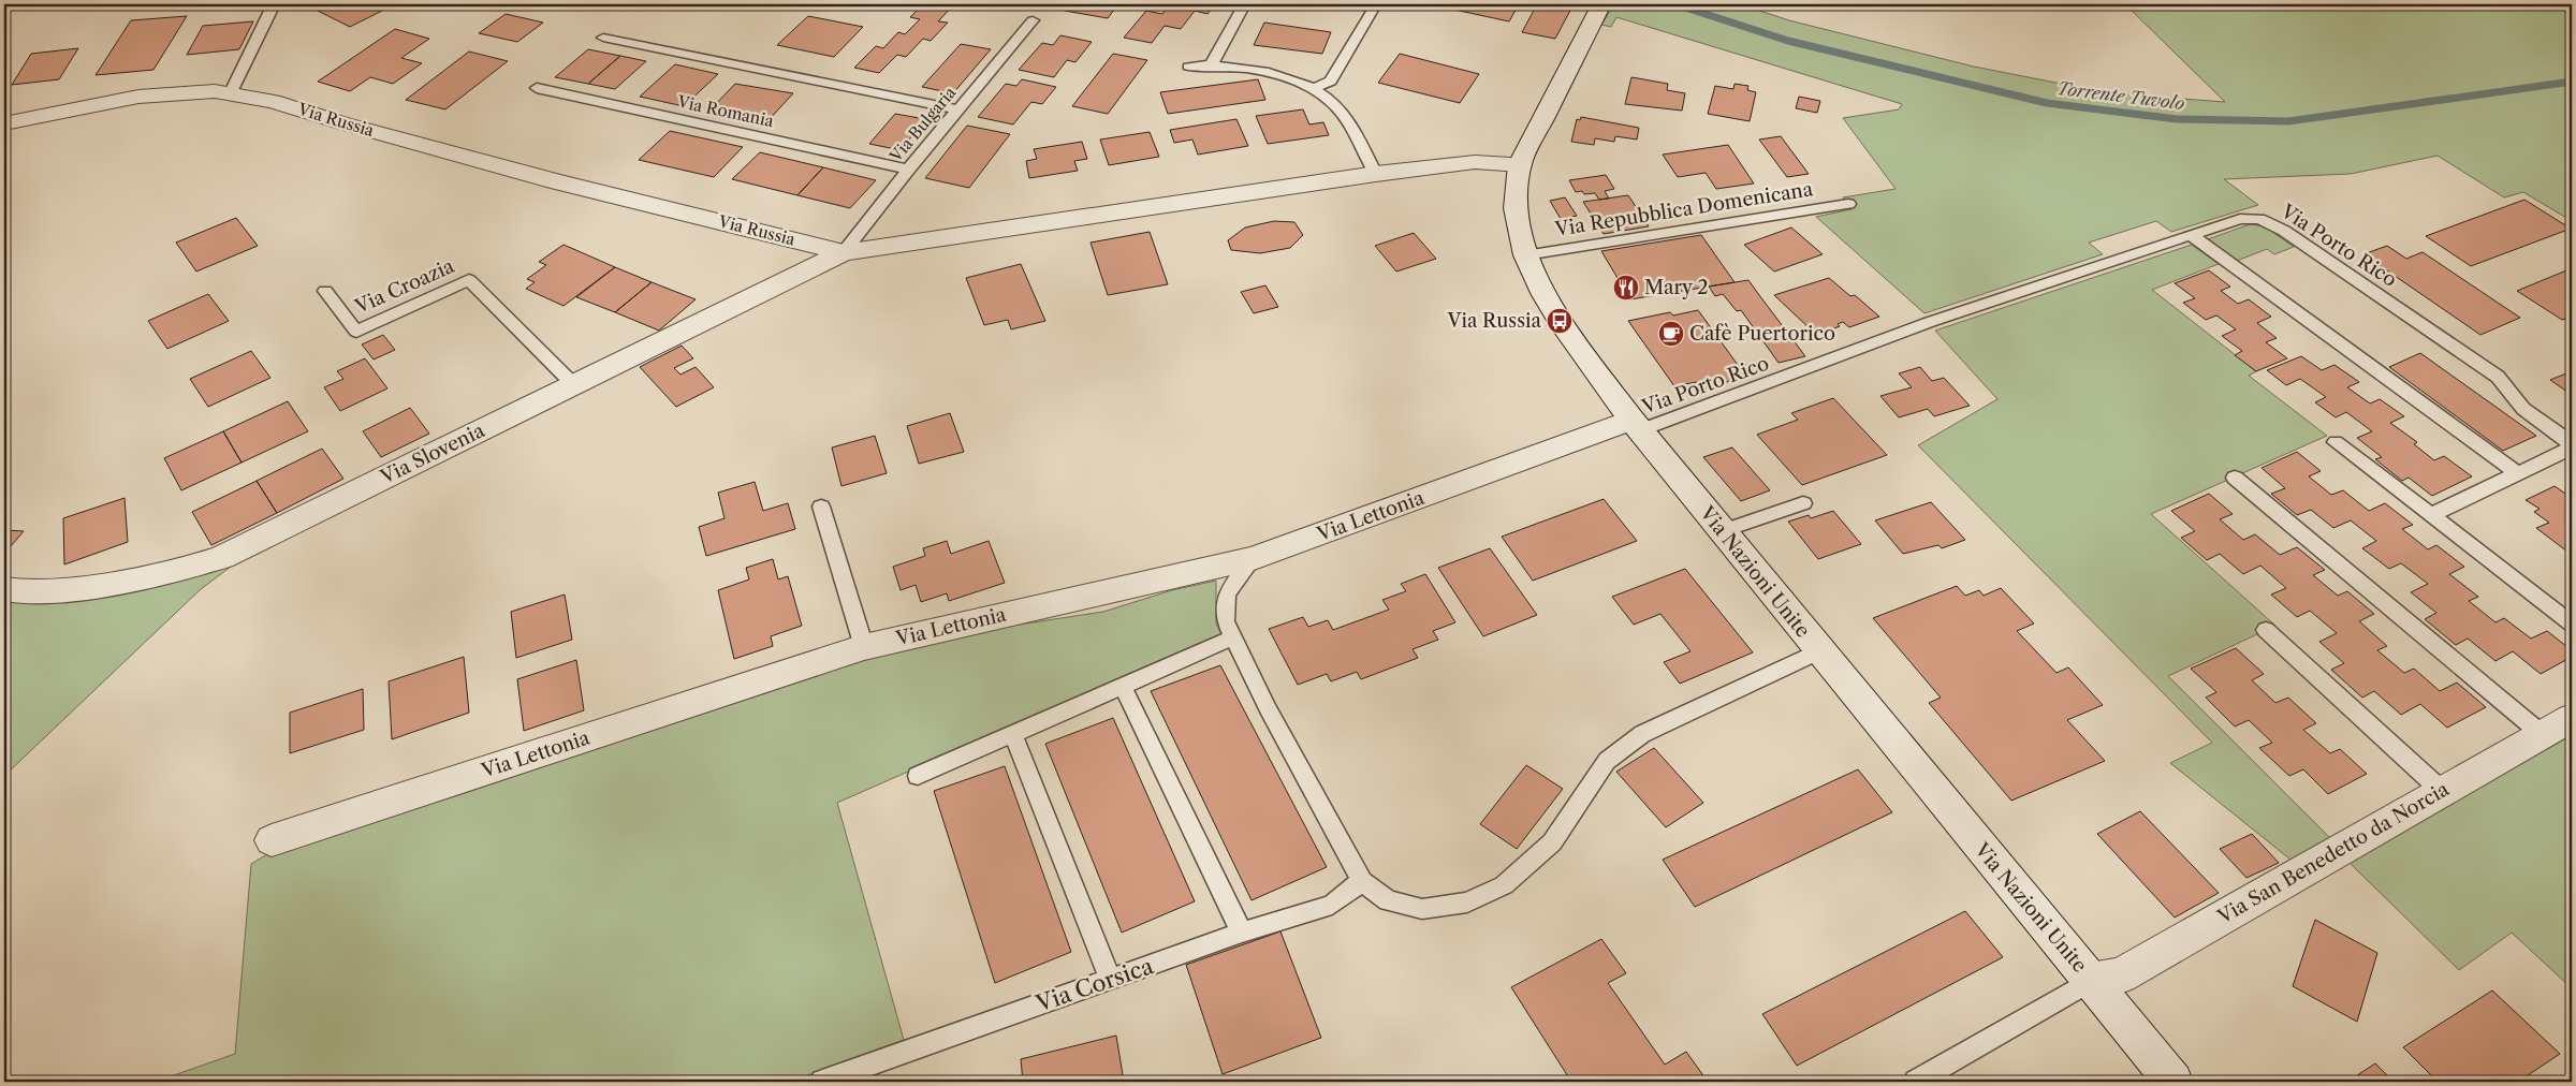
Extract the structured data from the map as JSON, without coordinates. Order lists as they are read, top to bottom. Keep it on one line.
{"streets":{"street":["Via Russia","Via Slovenia","Via Lettonia","Via Nazioni Unite","Via San Benedetto da Norcia"],"lane":["Via Romania","Via Bulgaria","Via Repubblica Domenicana","Via Porto Rico","Via Croazia","Via Corsica"]},"crossings":[["Via Romania","Via Bulgaria"],["Via Russia","Via Bulgaria"],["Via Russia","Via Slovenia"],["Via Russia","Via Nazioni Unite"],["Via Bulgaria","Via Slovenia"],["Via Repubblica Domenicana","Via Nazioni Unite"],["Via Porto Rico","Via Lettonia"],["Via Porto Rico","Via Nazioni Unite"],["Via Croazia","Via Slovenia"],["Via Lettonia","Via Nazioni Unite"],["Via Nazioni Unite","Via San Benedetto da Norcia"]],"water":["Torrente Tuvolo"],"places":{"restaurant":["Mary 2"],"bus stop":["Via Russia"],"cafe":["Cafè Puertorico"]}}
